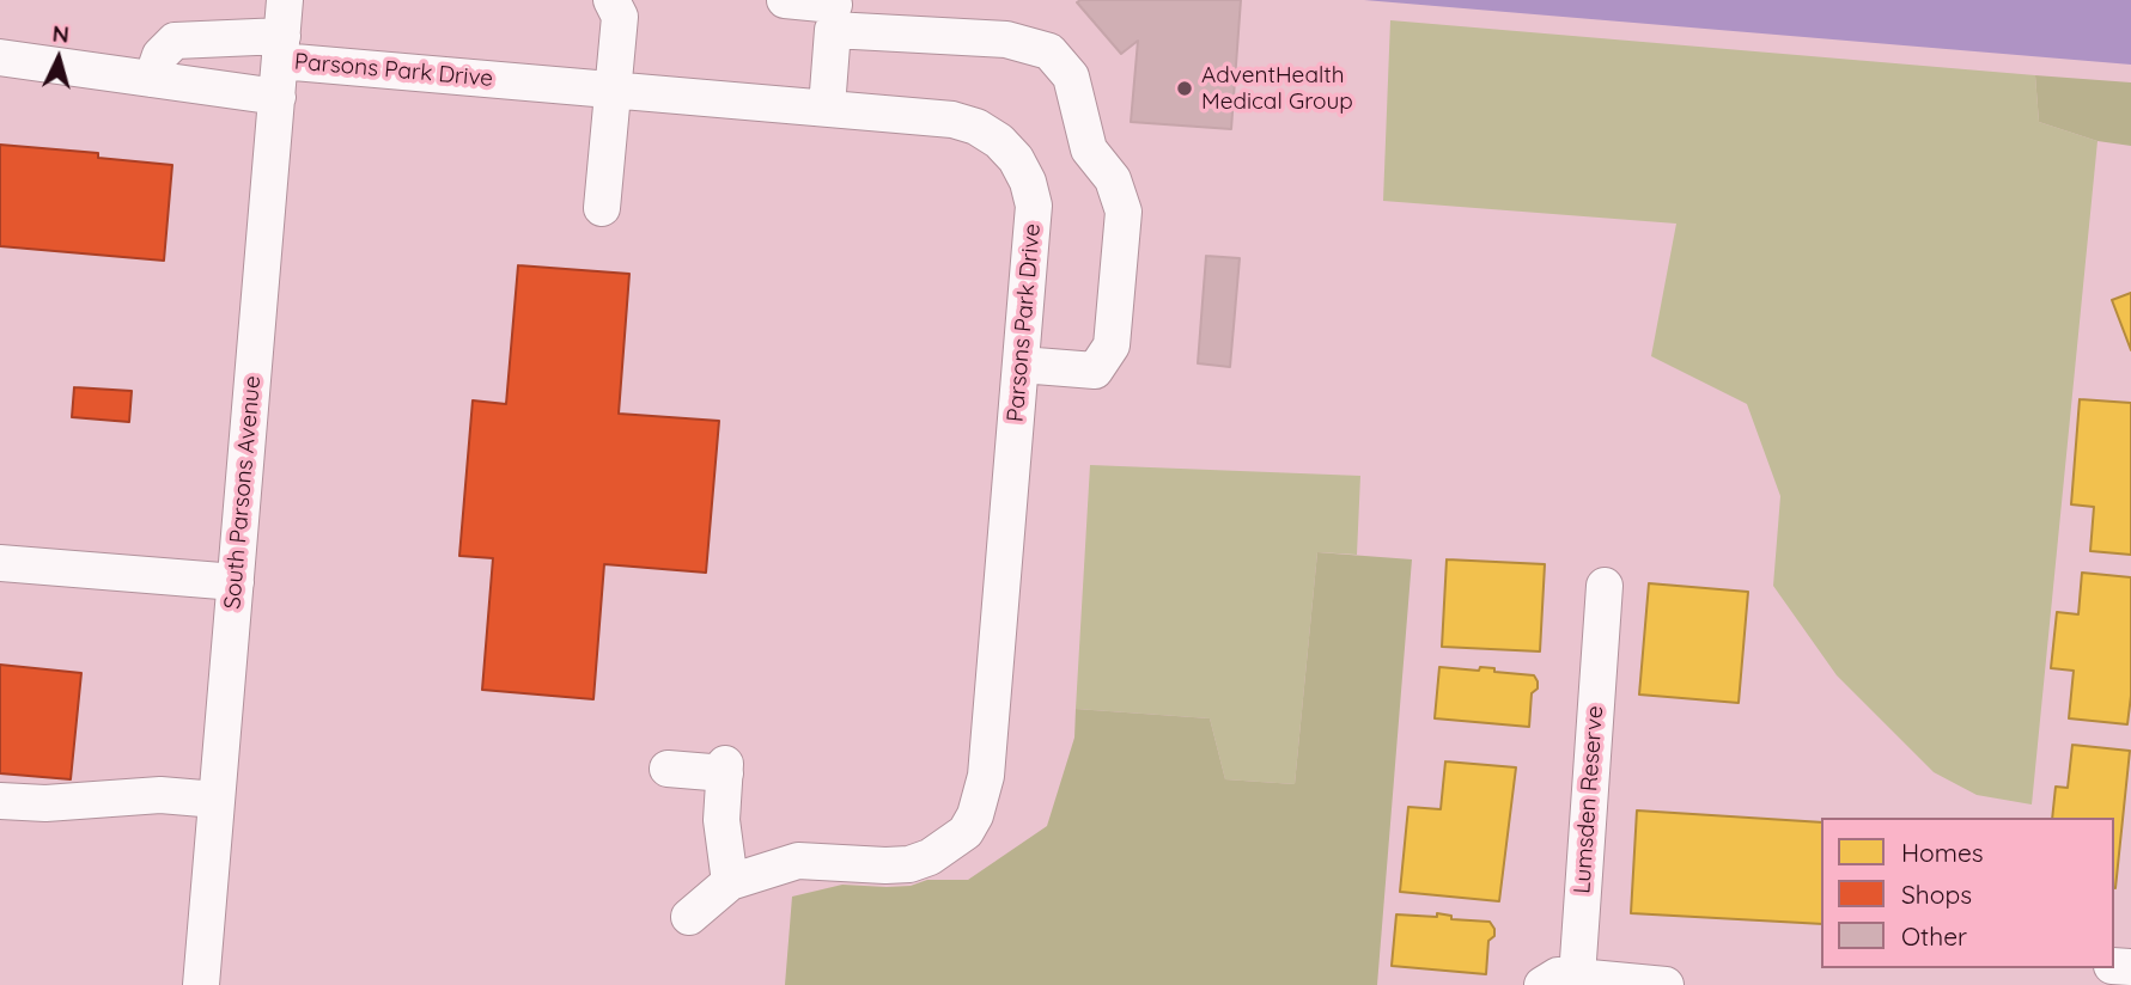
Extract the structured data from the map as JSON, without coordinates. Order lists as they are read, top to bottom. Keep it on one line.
{"streets":{"street":["Parsons Park Drive","South Parsons Avenue","Lumsden Reserve"]},"crossings":[["Parsons Park Drive","South Parsons Avenue"]],"places":["AdventHealth Medical Group"],"legend":["Homes","Shops","Other"],"north":"top"}
